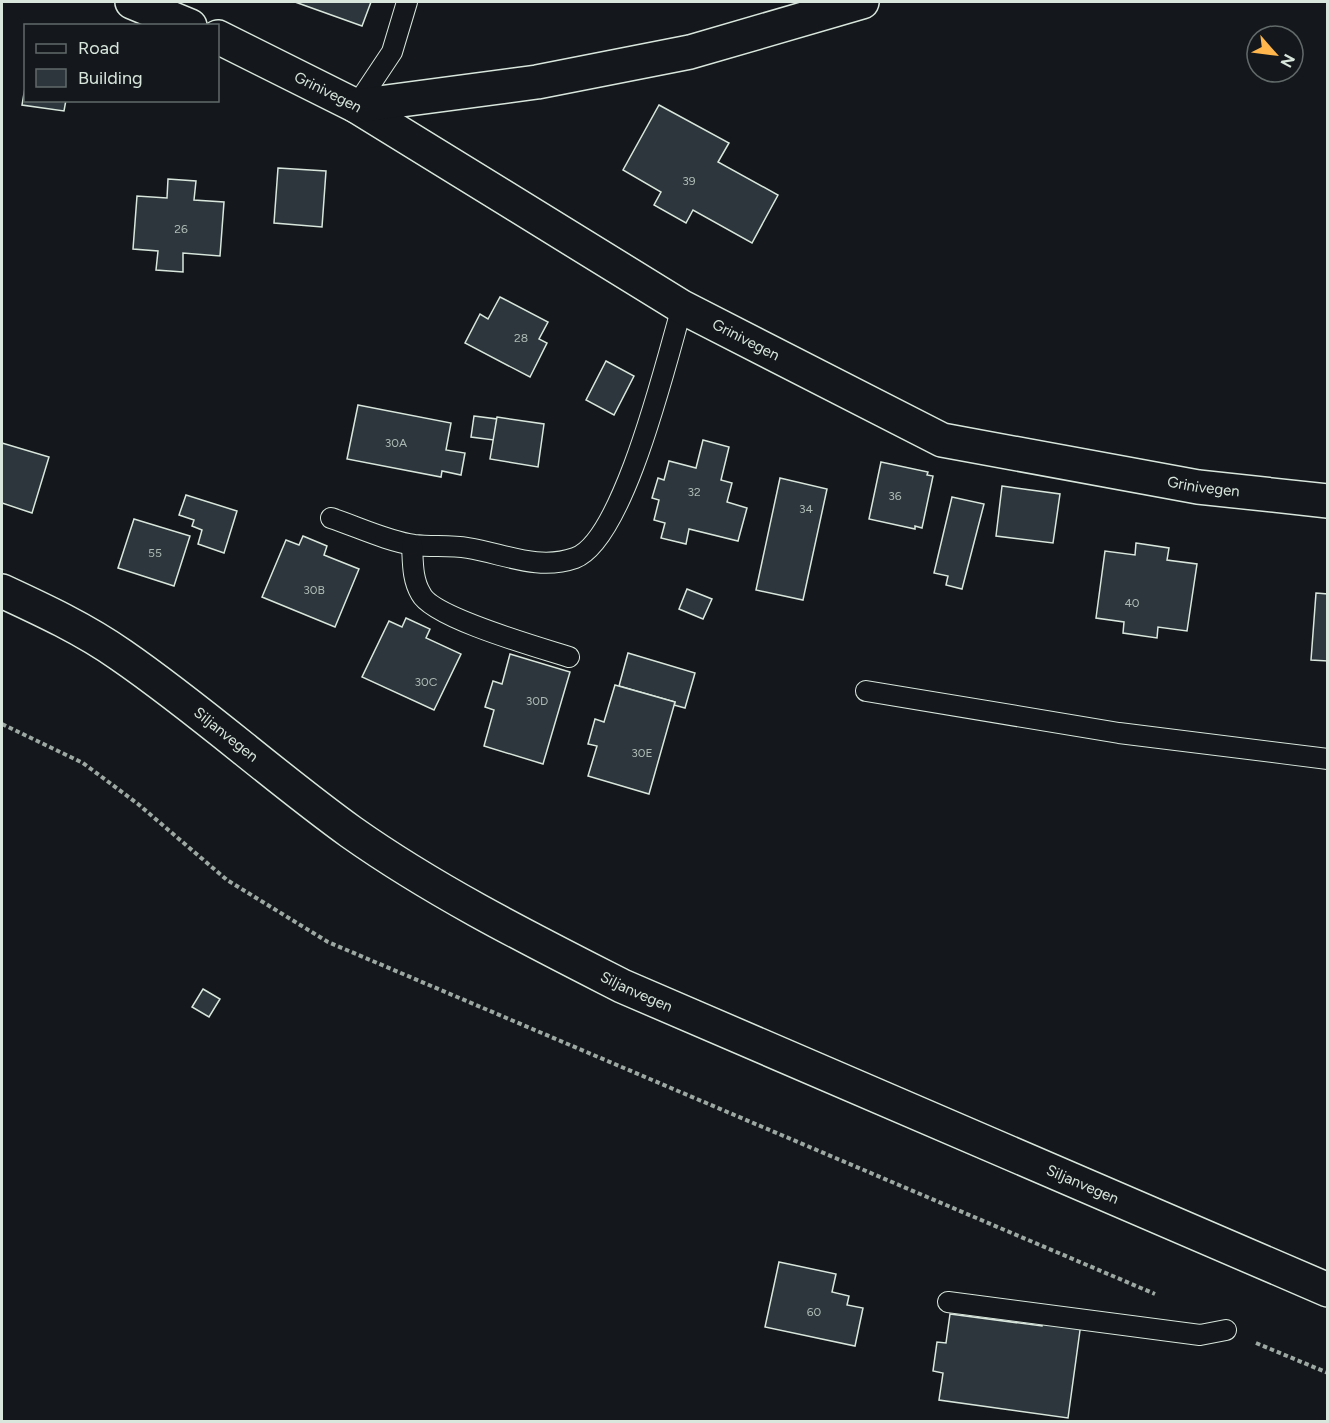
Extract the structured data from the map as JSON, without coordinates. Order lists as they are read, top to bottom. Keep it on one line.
{"streets":{"street":["Grinivegen","Siljanvegen"]},"house_numbers":["39","26","28","30A","32","36","34","55","30B","40","30C","30D","30E","60"],"legend":["Road","Building"],"north":"bottom right"}
